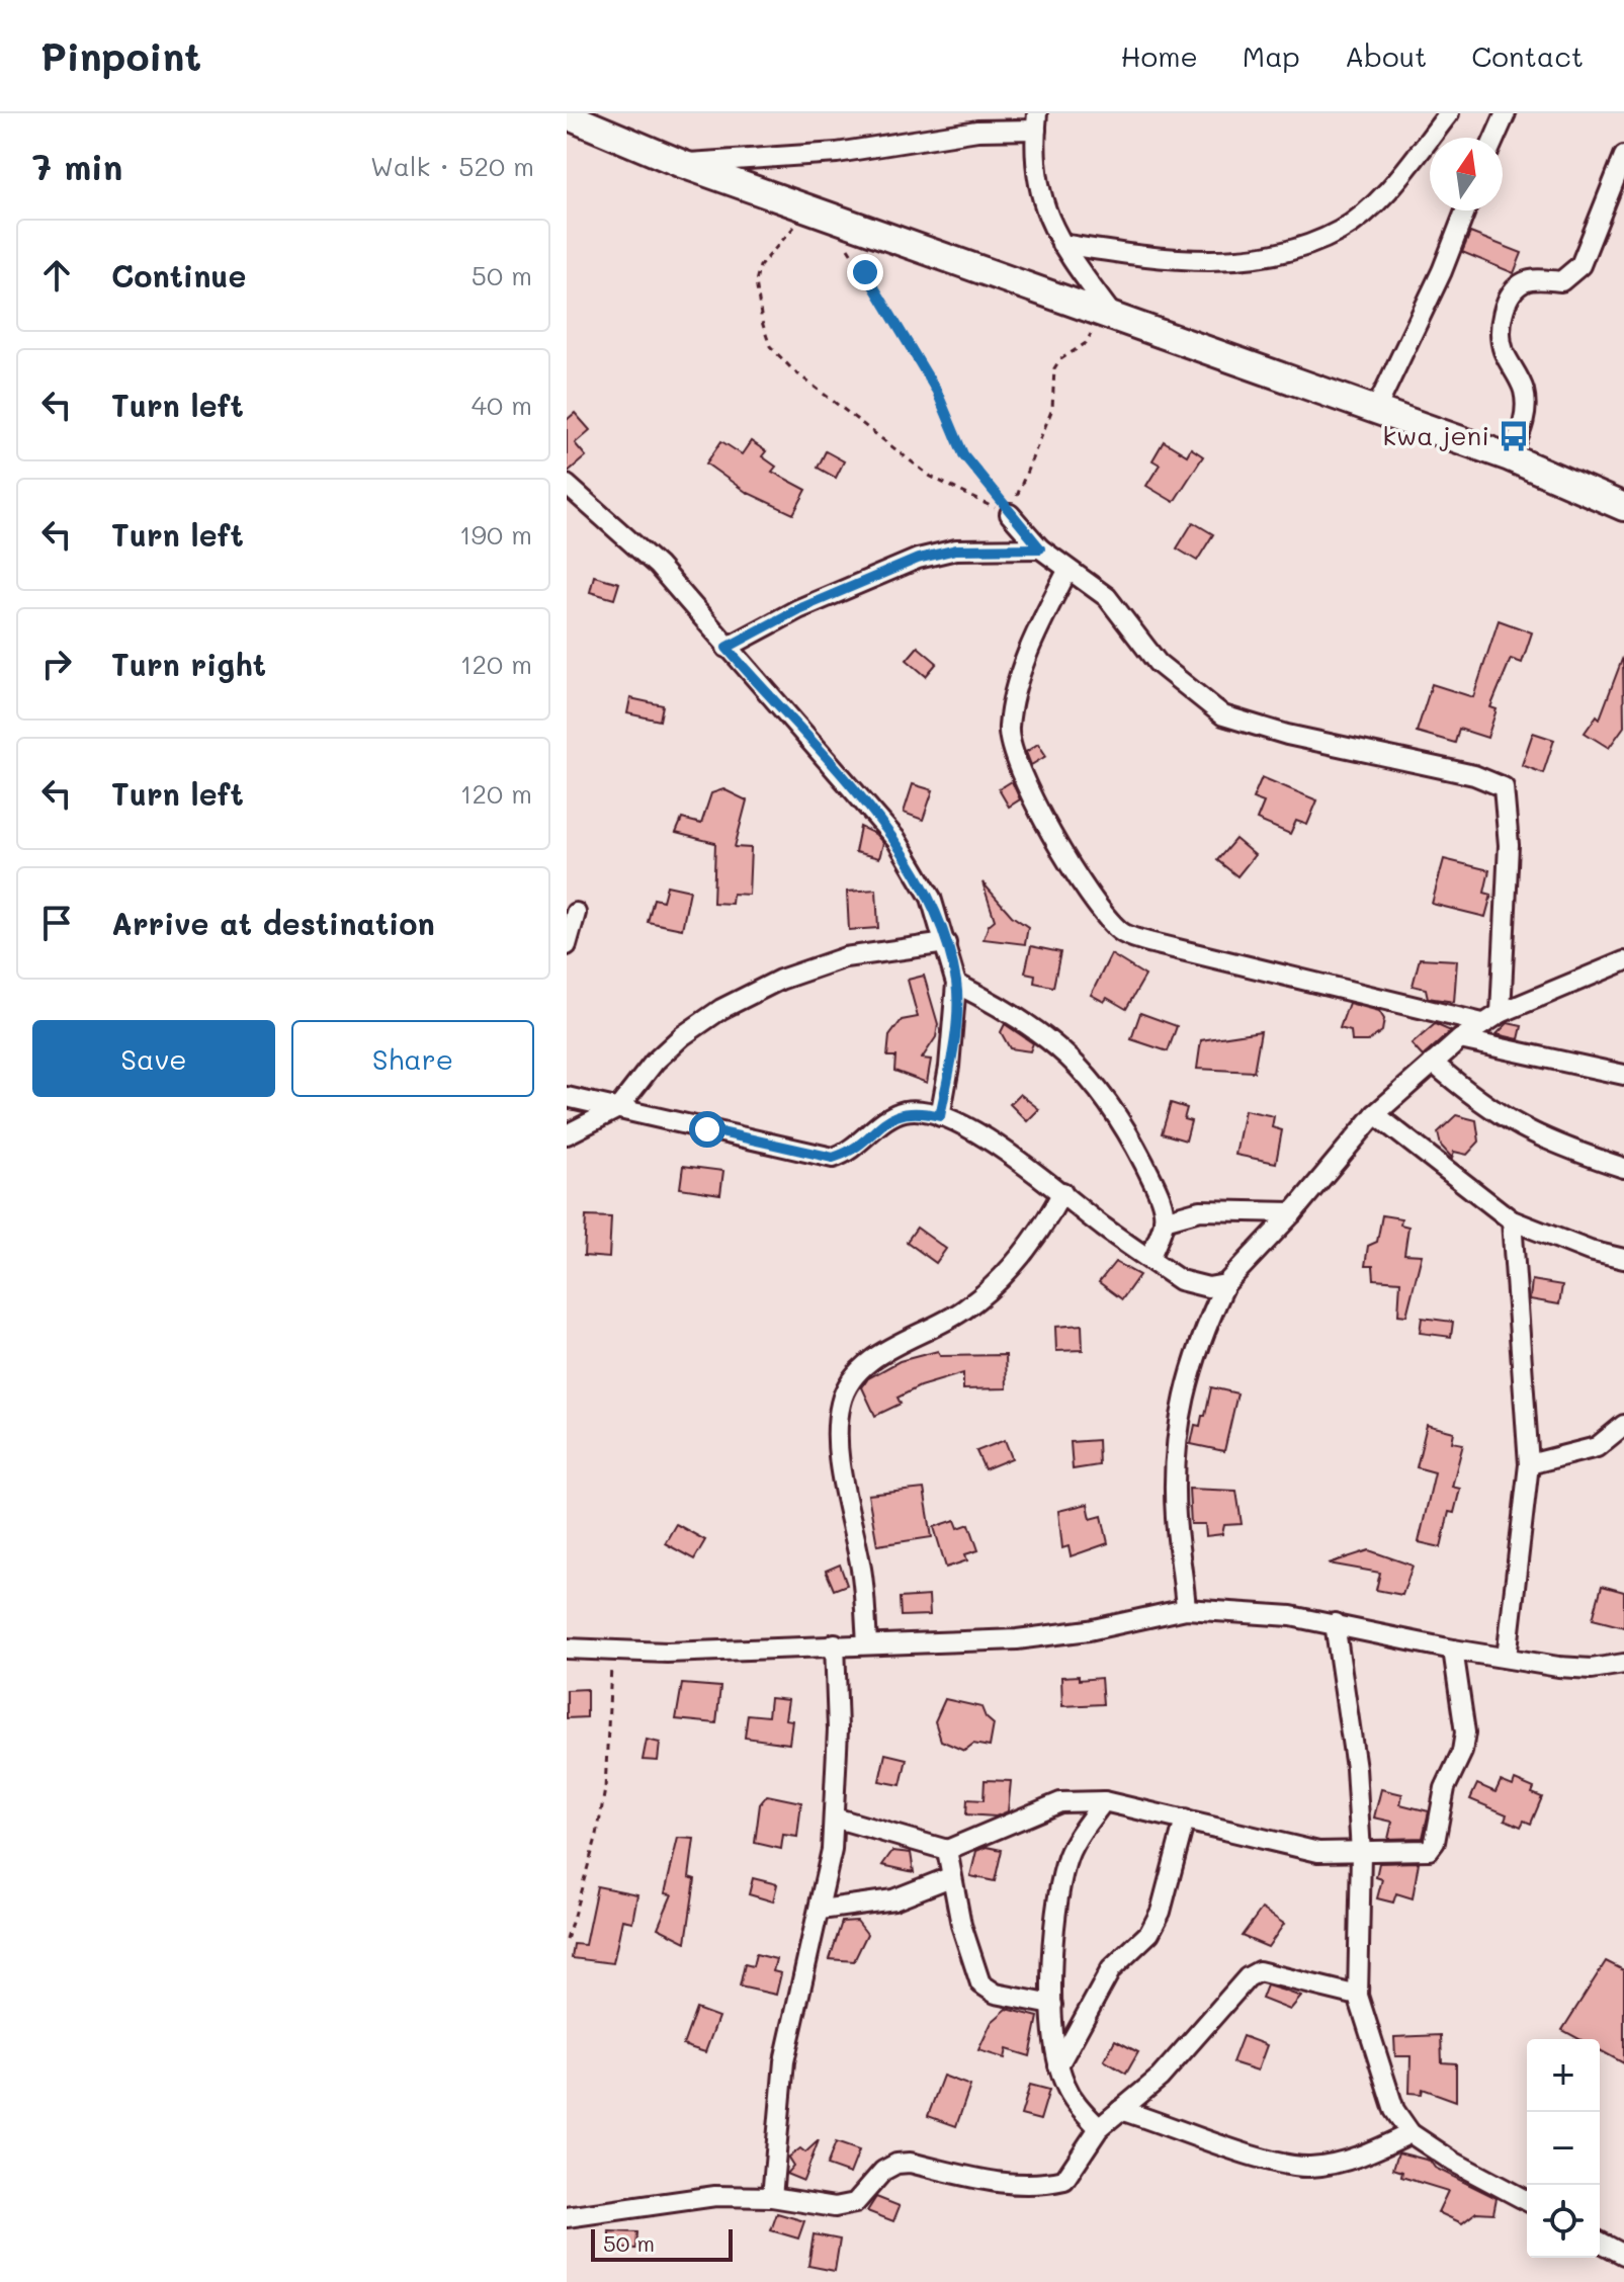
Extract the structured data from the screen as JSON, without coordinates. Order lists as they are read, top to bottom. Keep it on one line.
{"places":{"bus stop":["kwa jeni"]},"scale_bar":"50 m","north":"top","page":{"header":"Pinpoint","nav":["Home","Map","About","Contact"],"heading":["7 min","Walk · 520 m"],"list":[["Continue","50 m"],["Turn left","40 m"],["Turn left","190 m"],["Turn right","120 m"],["Turn left","120 m"],"Arrive at destination"],"buttons":["Save","Share"],"map_buttons":["+","−"],"scale":"50 m"}}
